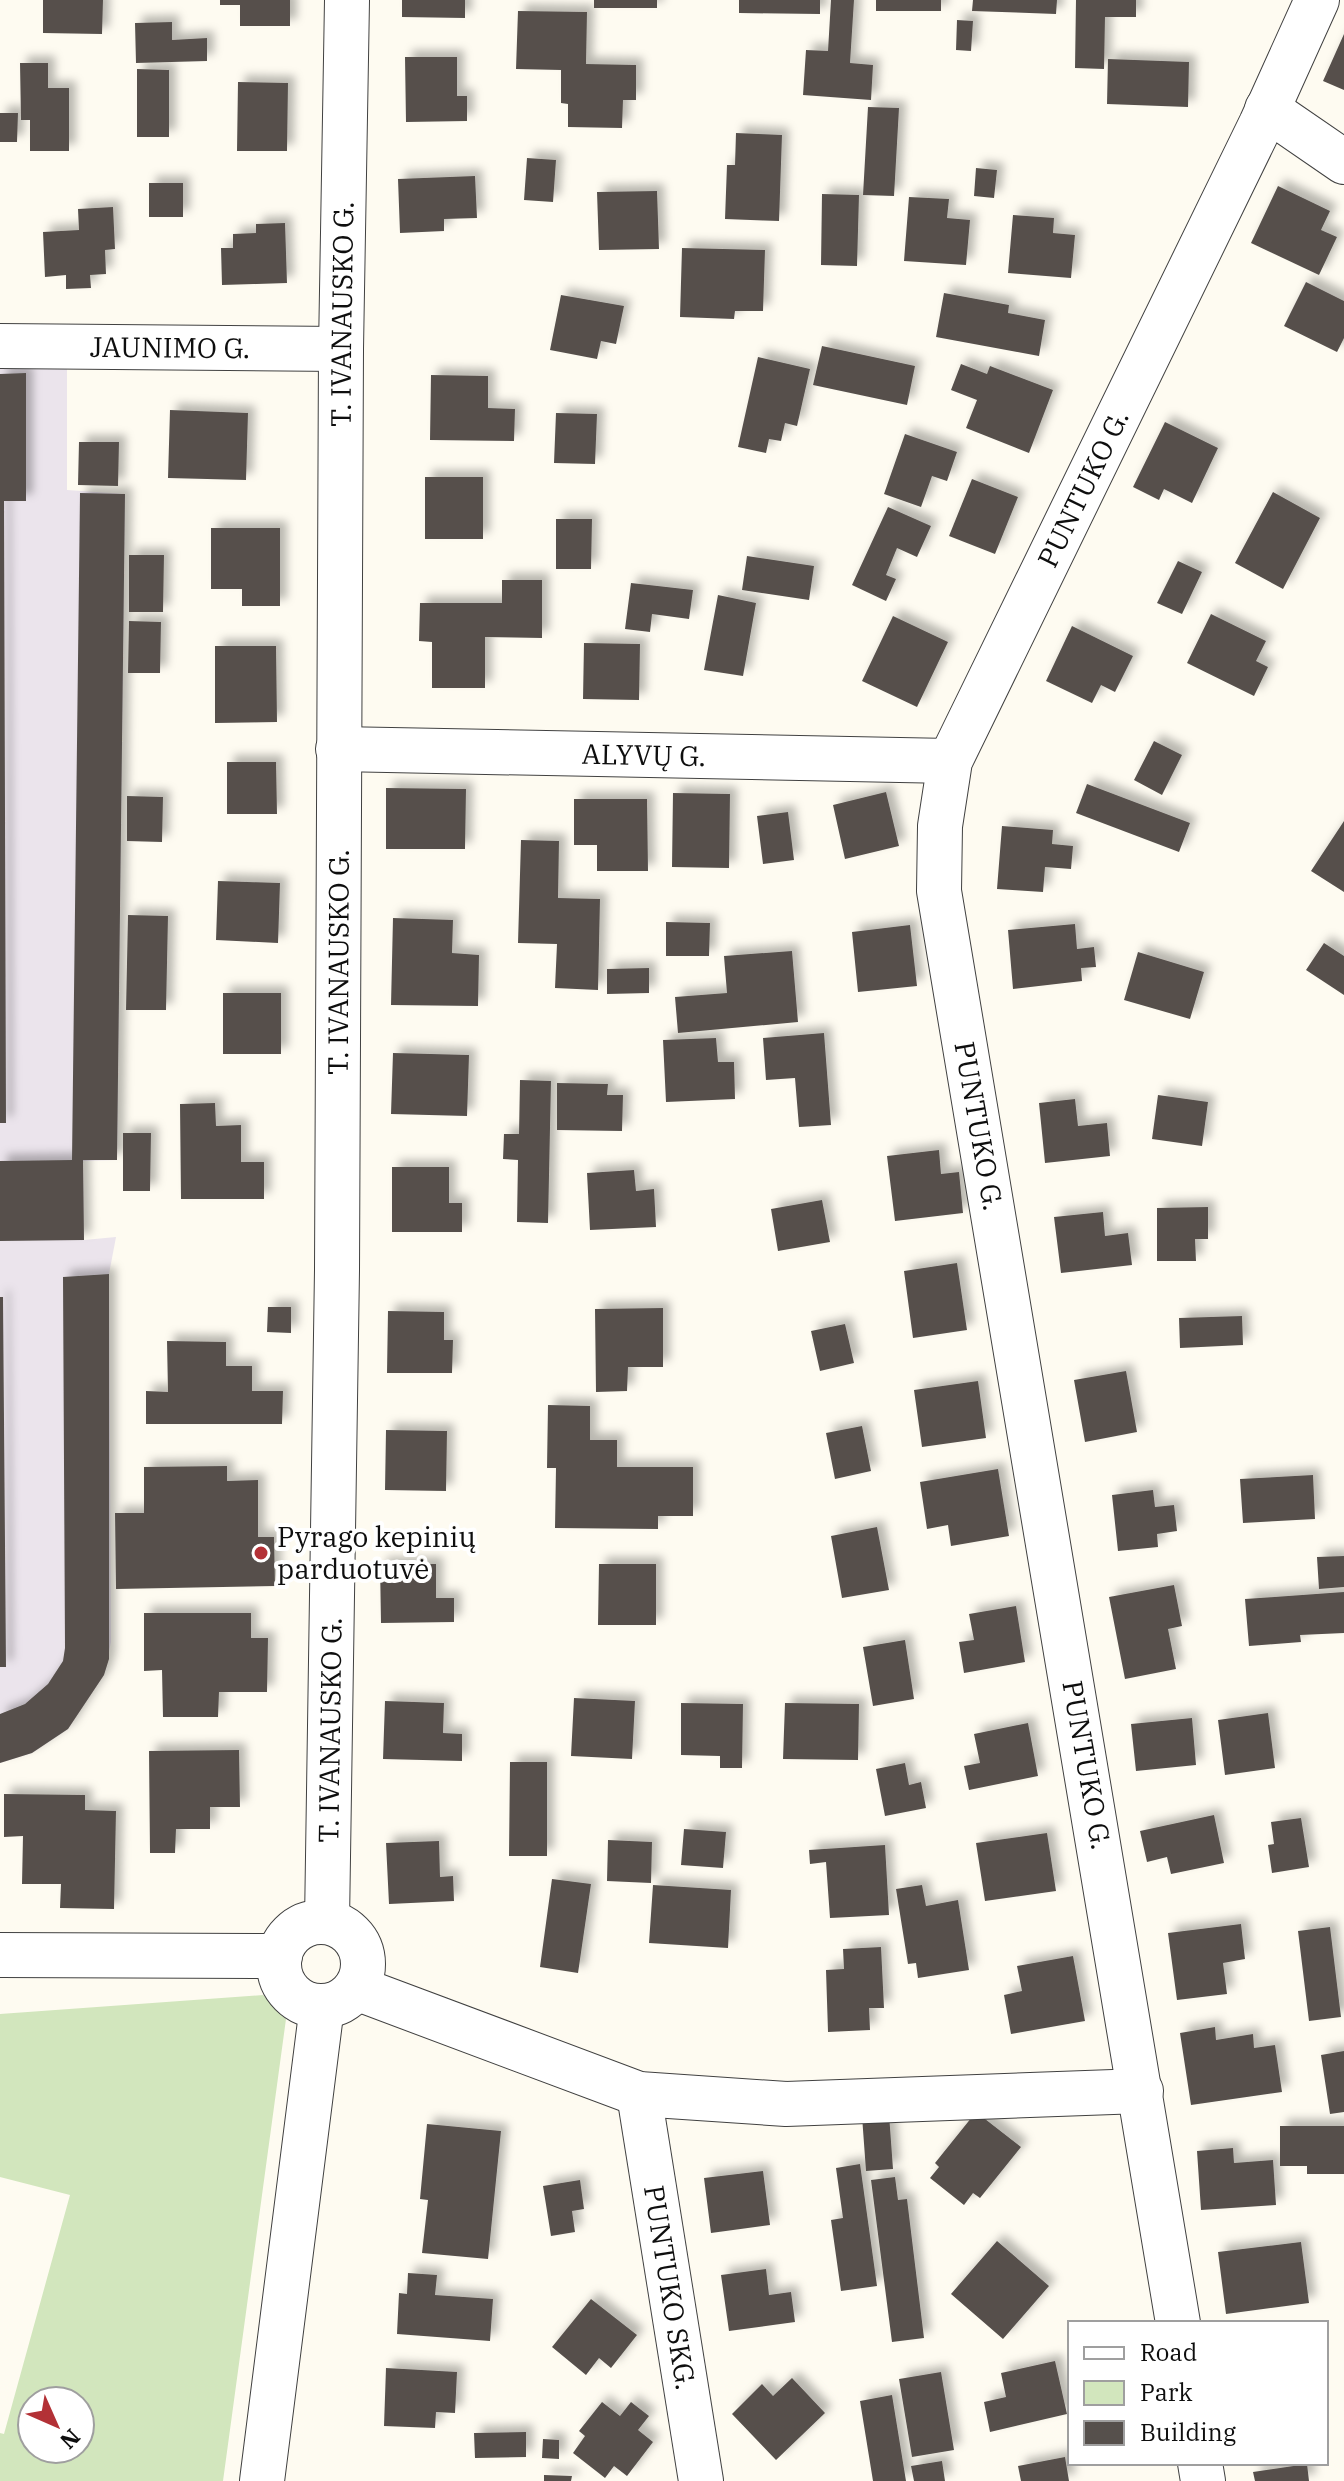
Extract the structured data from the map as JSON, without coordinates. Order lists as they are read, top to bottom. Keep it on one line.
{"streets":{"street":["T. IVANAUSKO G.","JAUNIMO G.","PUNTUKO G.","ALYVŲ G.","PUNTUKO SKG."]},"crossings":[["T. IVANAUSKO G.","JAUNIMO G."],["T. IVANAUSKO G.","ALYVŲ G."],["PUNTUKO G.","ALYVŲ G."]],"places":["Pyrago kepinių parduotuvė"],"legend":["Road","Park","Building"],"north":"bottom right"}
